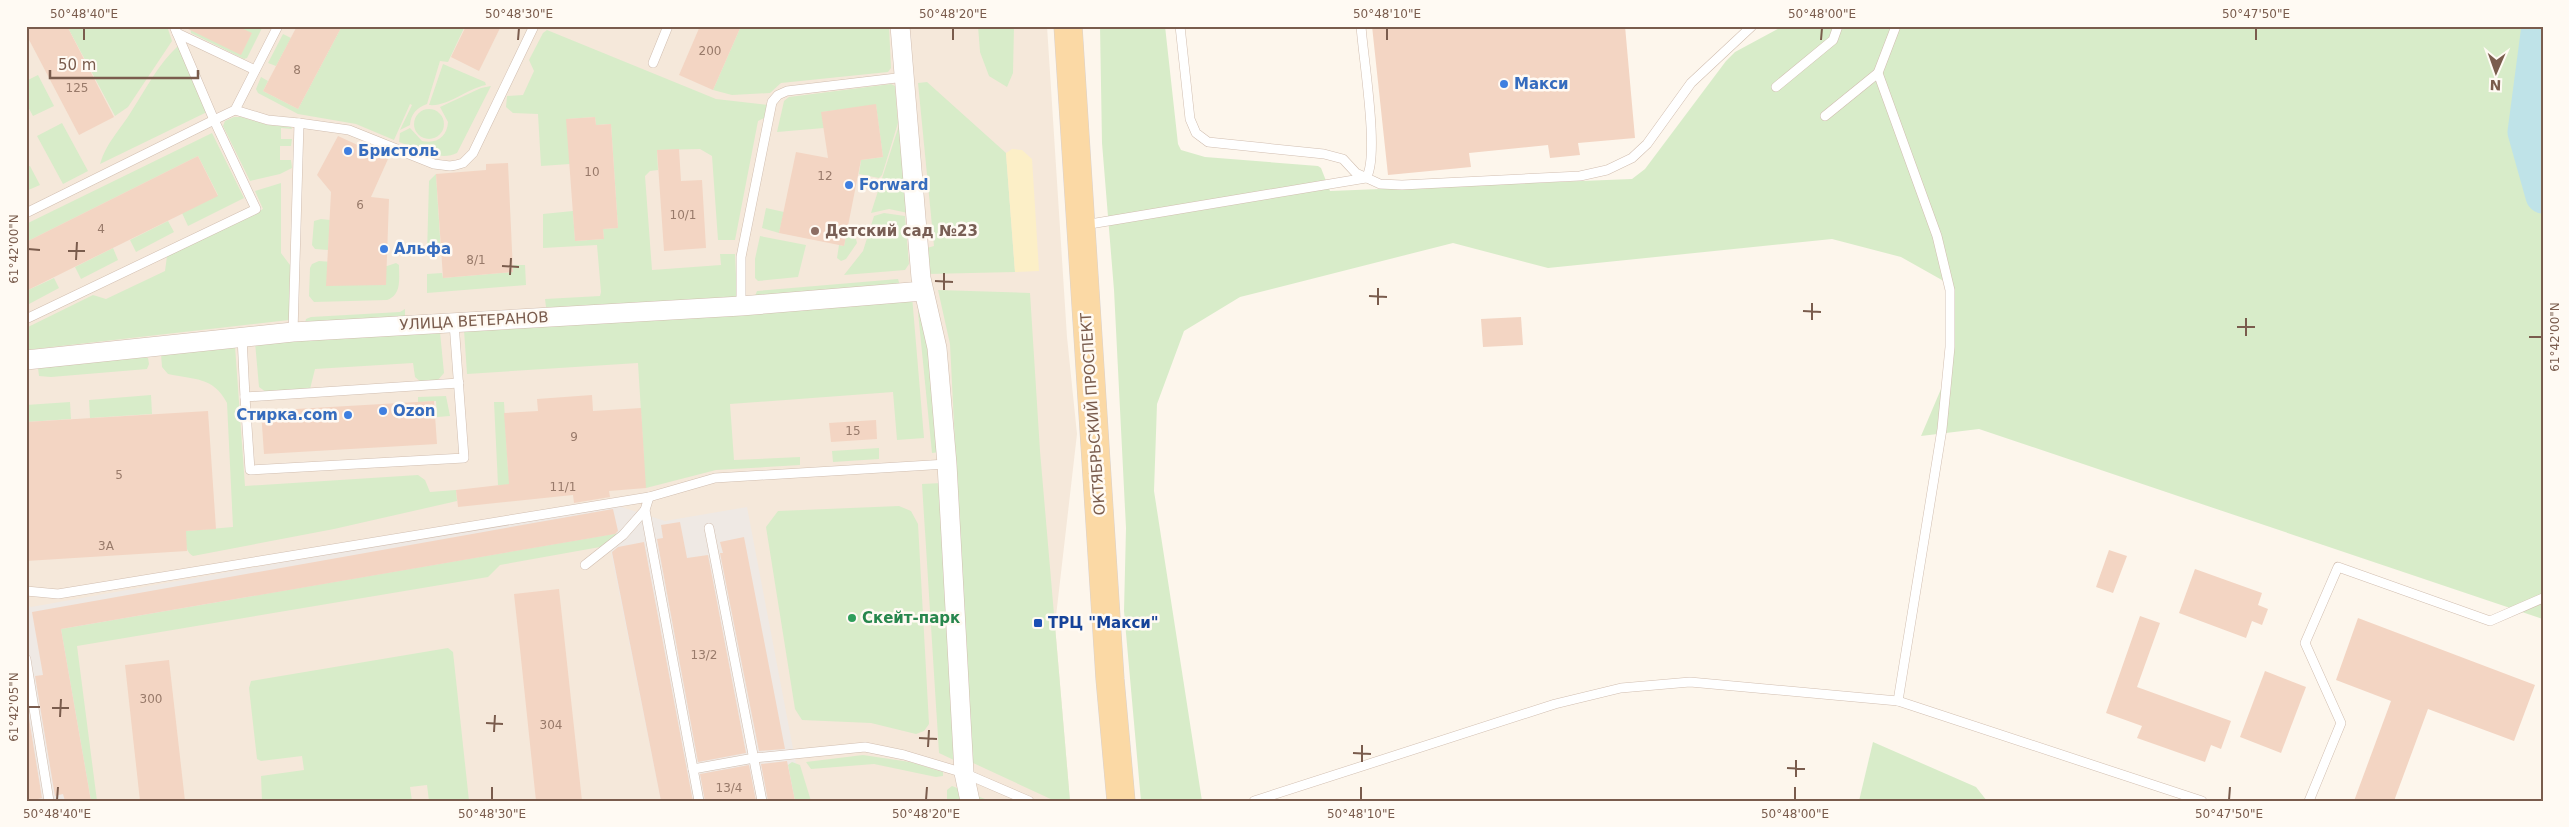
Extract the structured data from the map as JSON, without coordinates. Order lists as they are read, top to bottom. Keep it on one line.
{"streets":{"main road":["ОКТЯБРЬСКИЙ ПРОСПЕКТ"],"street":["УЛИЦА ВЕТЕРАНОВ"]},"places":{"other":["Макси","Бристоль","Forward","Детский сад №23","Альфа","Ozon","Стирка.com","Скейт-парк"],"transit":["ТРЦ \"Макси\""]},"house_numbers":["200","8","125","10","12","6","10/1","4","8/1","15","9","5","11/1","3А","13/2","300","304","13/4"],"scale_bar":"50 m","north":"bottom","coordinates":["50°48'40\"E","50°48'30\"E","50°48'20\"E","50°48'10\"E","50°48'00\"E","50°47'50\"E","61°42'00\"N","61°42'05\"N"]}
